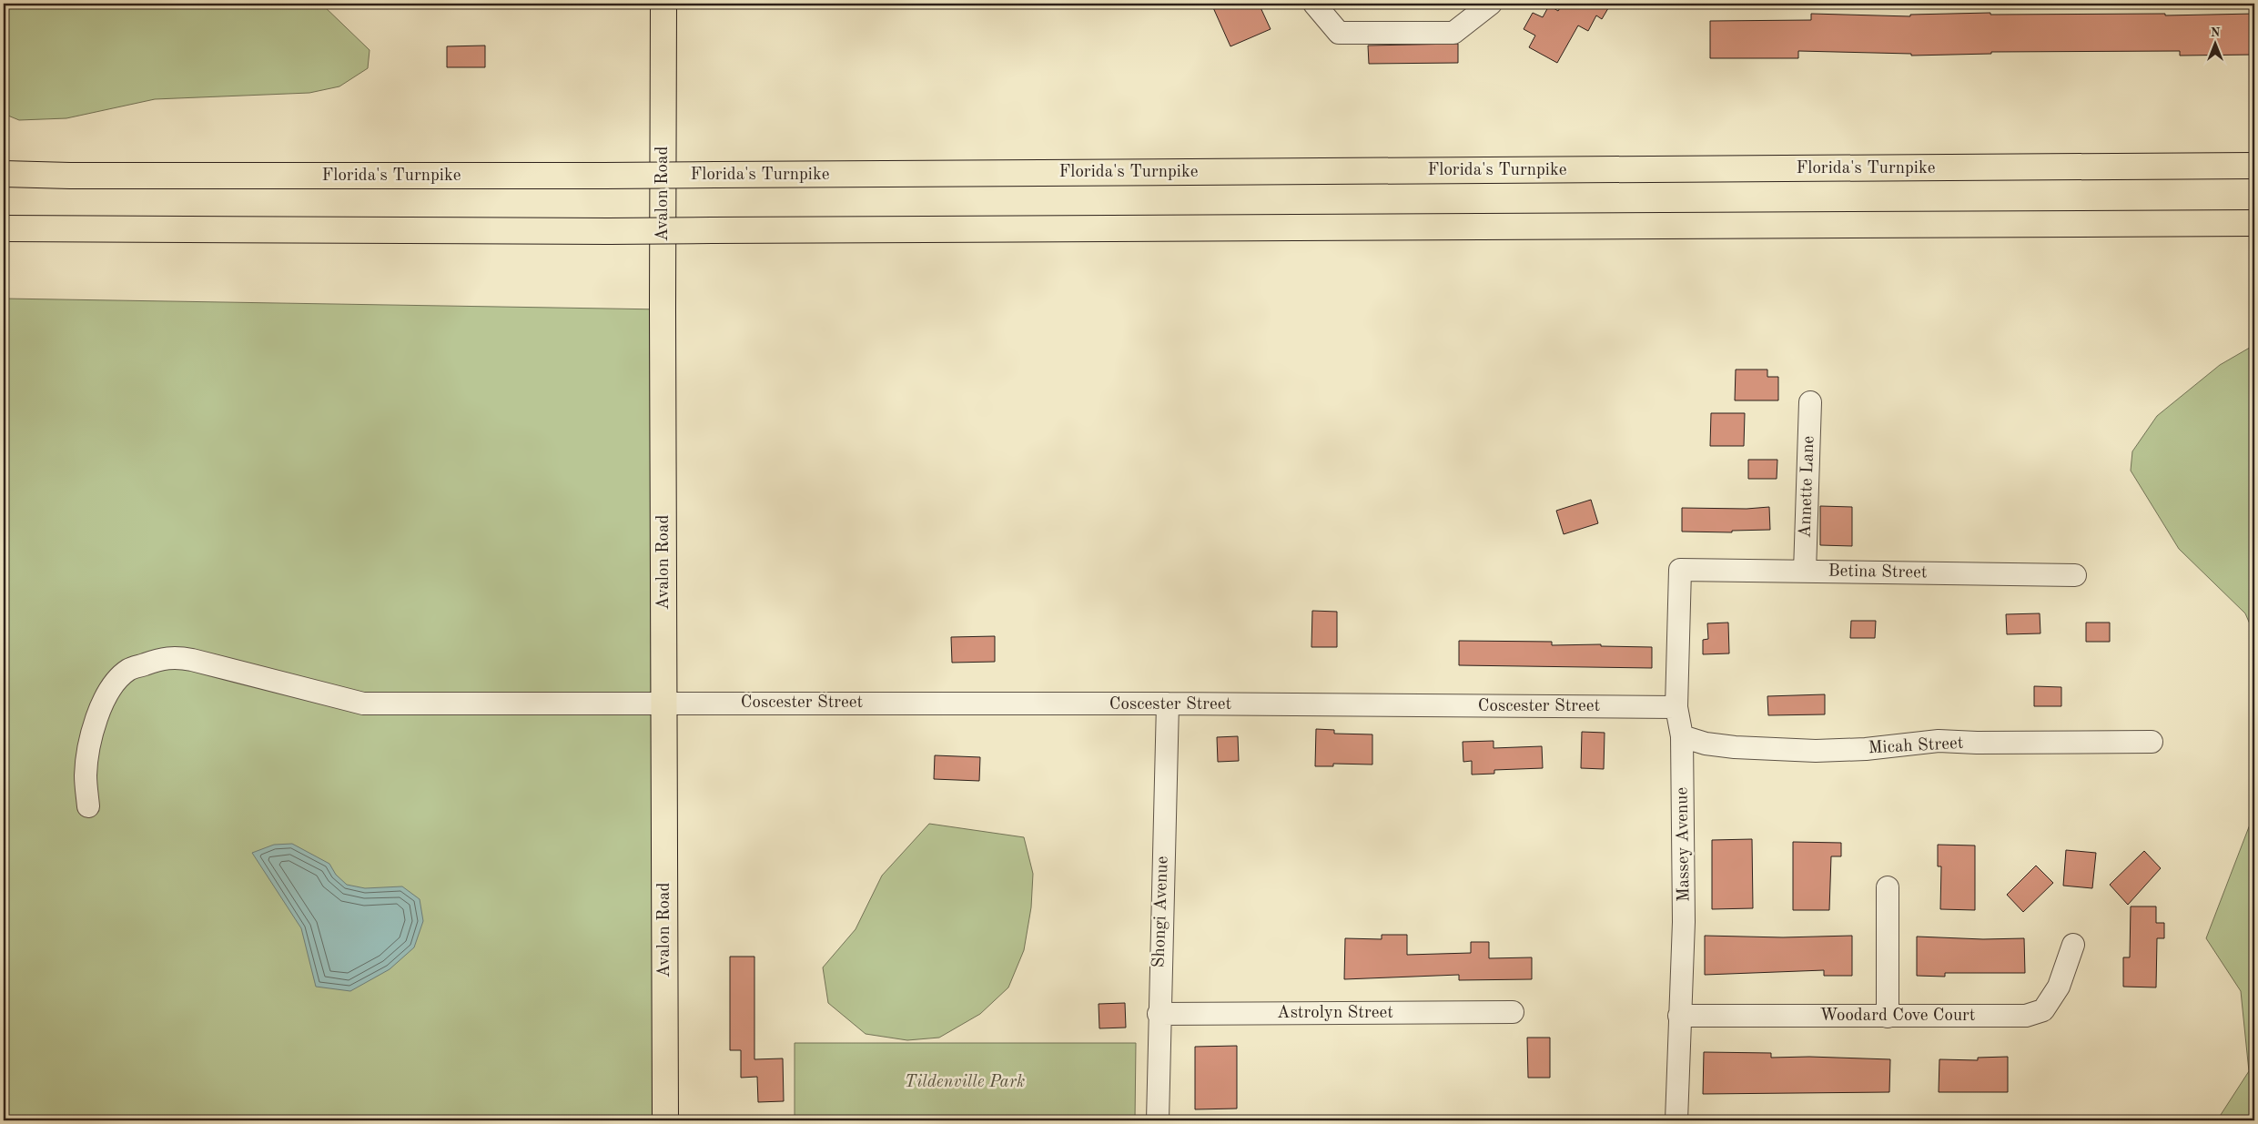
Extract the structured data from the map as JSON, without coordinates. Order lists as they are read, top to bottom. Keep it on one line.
{"streets":{"main road":["Florida's Turnpike","Avalon Road"],"street":["Annette Lane","Betina Street","Coscester Street","Micah Street","Massey Avenue","Shongi Avenue","Astrolyn Street","Woodard Cove Court"]},"crossings":[["Avalon Road","Coscester Street"],["Annette Lane","Betina Street"],["Betina Street","Massey Avenue"],["Coscester Street","Massey Avenue"],["Coscester Street","Shongi Avenue"],["Micah Street","Massey Avenue"],["Massey Avenue","Woodard Cove Court"],["Shongi Avenue","Astrolyn Street"]],"parks":["Tildenville Park"],"north":"top"}
